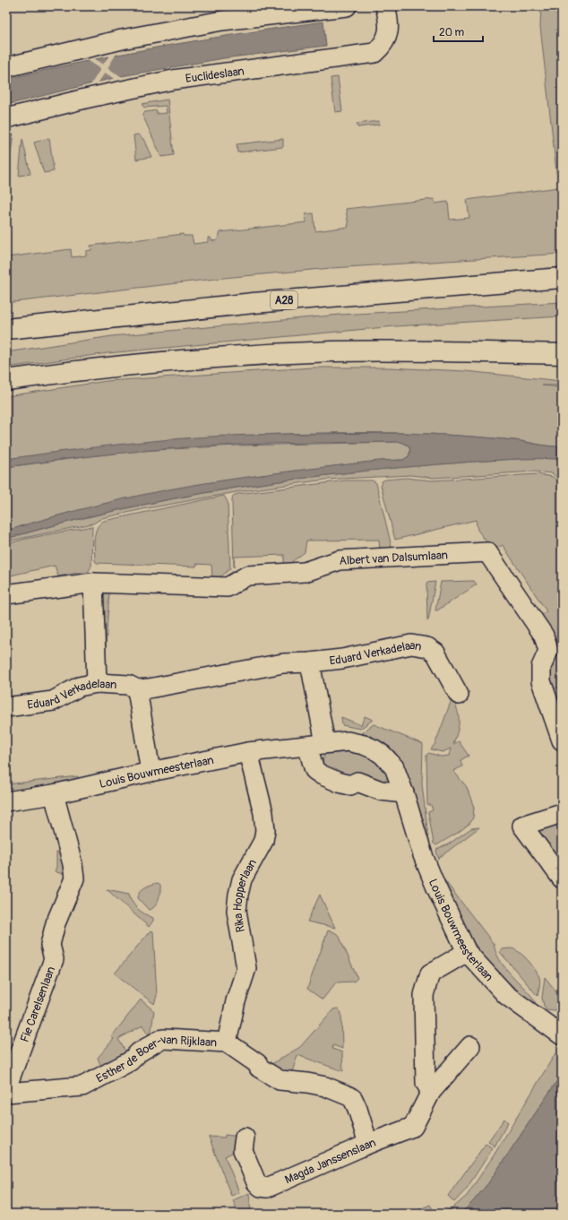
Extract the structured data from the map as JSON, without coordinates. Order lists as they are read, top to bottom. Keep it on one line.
{"streets":{"highway":["A28"],"street":["Euclideslaan","Albert van Dalsumlaan","Eduard Verkadelaan","Louis Bouwmeesterlaan","Rika Hopperlaan","Fie Carelsenlaan","Esther de Boer-van Rijklaan","Magda Janssenslaan"]},"crossings":[["Louis Bouwmeesterlaan","Rika Hopperlaan"],["Louis Bouwmeesterlaan","Fie Carelsenlaan"],["Rika Hopperlaan","Esther de Boer-van Rijklaan"],["Esther de Boer-van Rijklaan","Magda Janssenslaan"]],"scale_bar":"20 m"}
